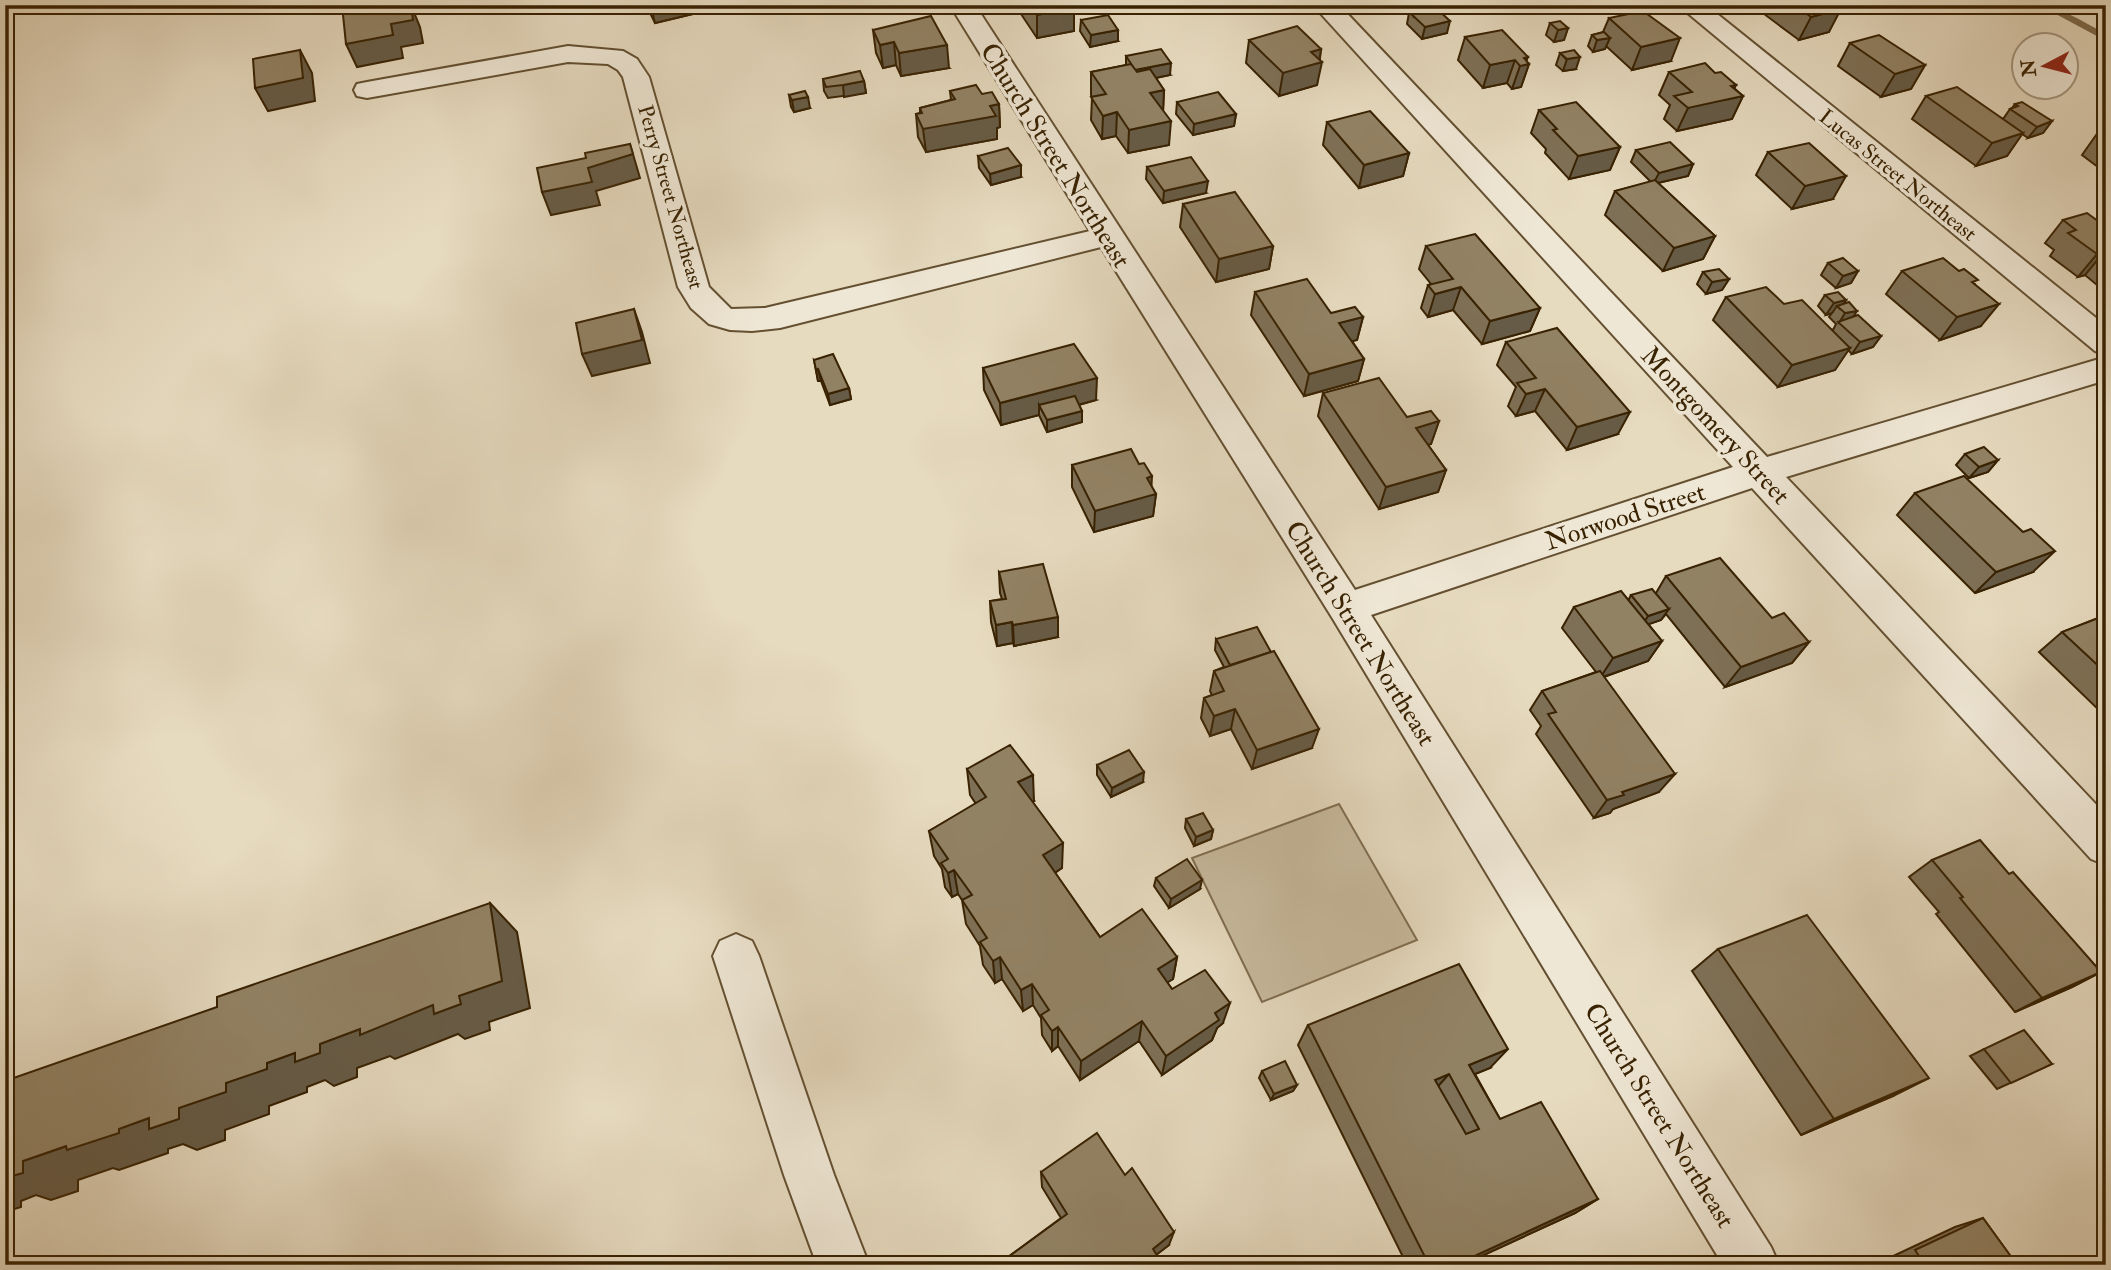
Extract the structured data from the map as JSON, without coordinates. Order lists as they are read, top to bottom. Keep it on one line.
{"streets":{"street":["Church Street Northeast","Lucas Street Northeast","Perry Street Northeast","Montgomery Street","Norwood Street"]},"crossings":[["Church Street Northeast","Perry Street Northeast"],["Church Street Northeast","Norwood Street"],["Montgomery Street","Norwood Street"]],"north":"left"}
